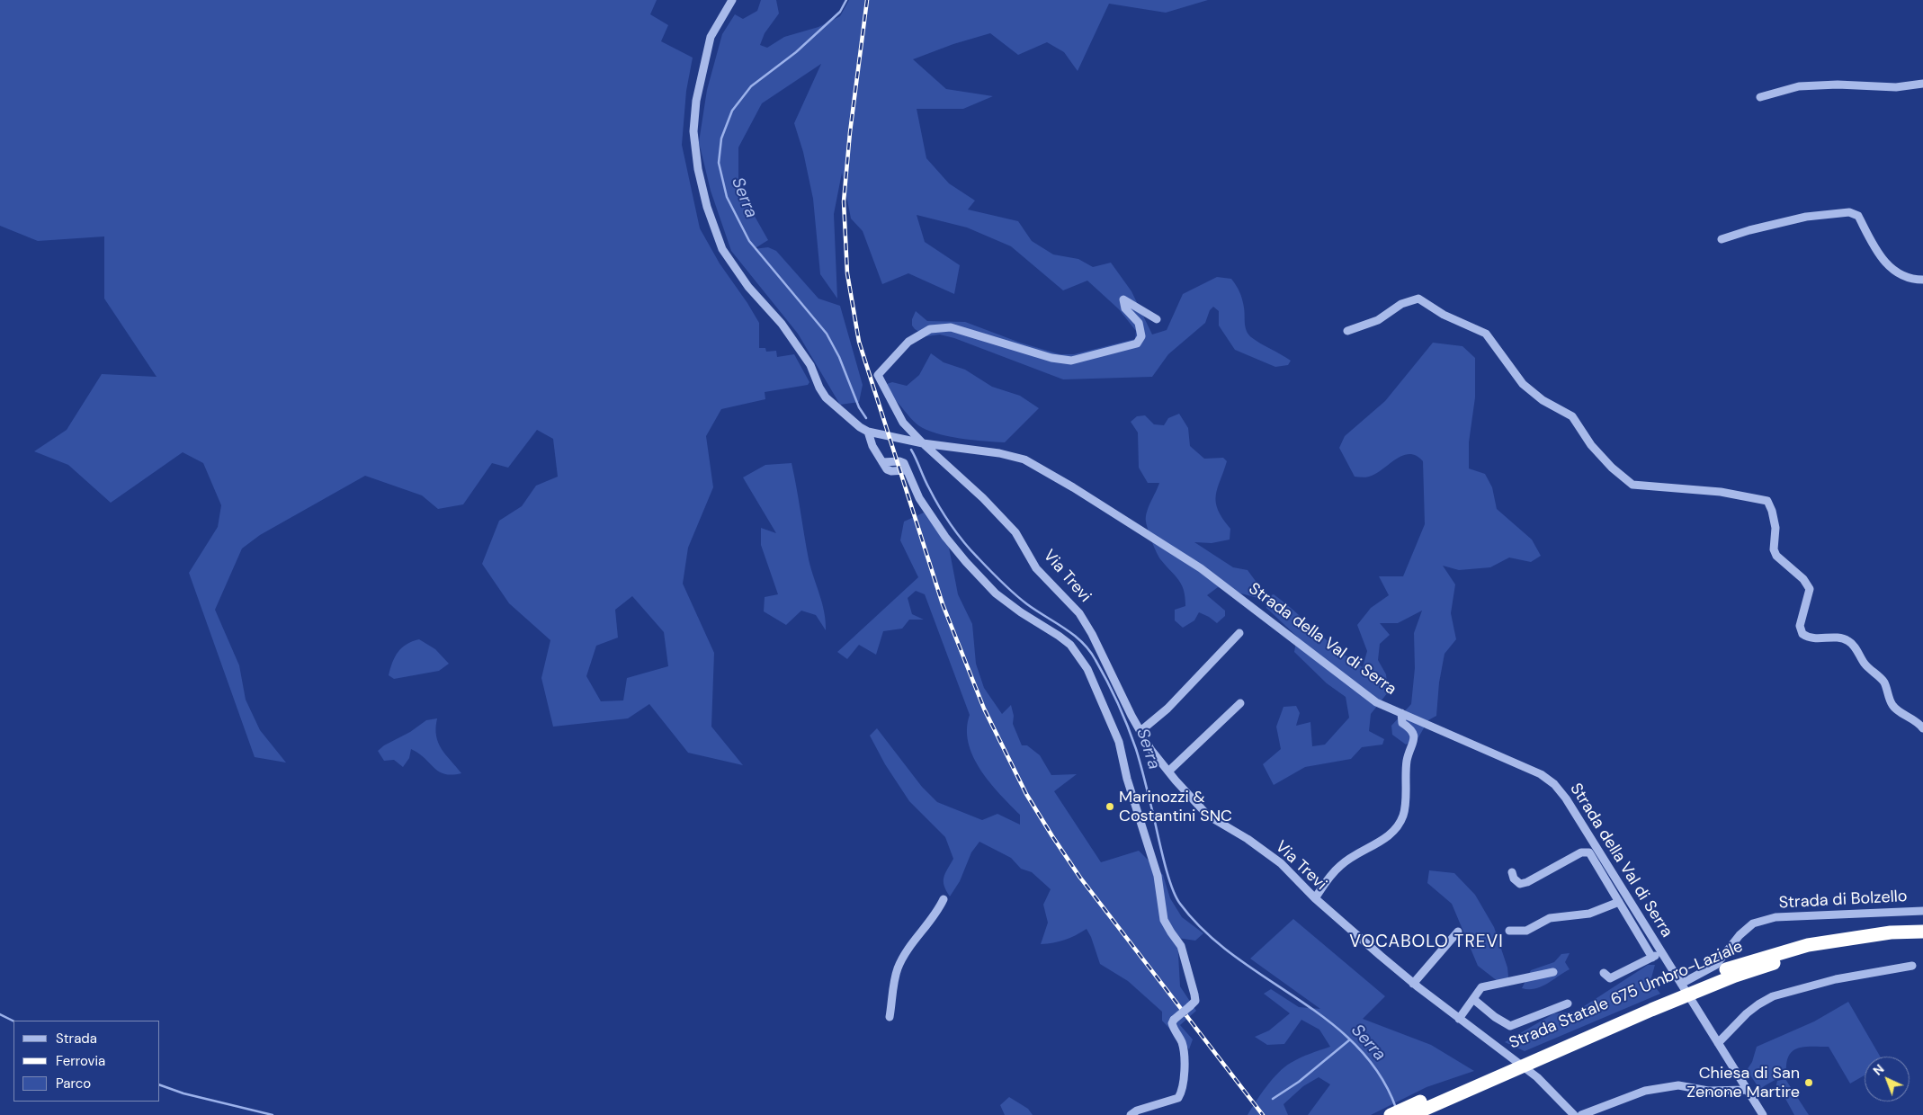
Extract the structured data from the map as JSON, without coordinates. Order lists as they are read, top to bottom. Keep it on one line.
{"streets":{"highway":["Strada Statale 675 Umbro-Laziale"],"street":["Via Trevi","Strada della Val di Serra","Strada di Bolzello"]},"crossings":[["Via Trevi","Strada della Val di Serra"],["Strada della Val di Serra","Strada di Bolzello"]],"districts":["VOCABOLO TREVI"],"water":["Serra"],"places":["Marinozzi & Costantini SNC","Chiesa di San Zenone Martire"],"legend":["Strada","Ferrovia","Parco"],"north":"top left"}
